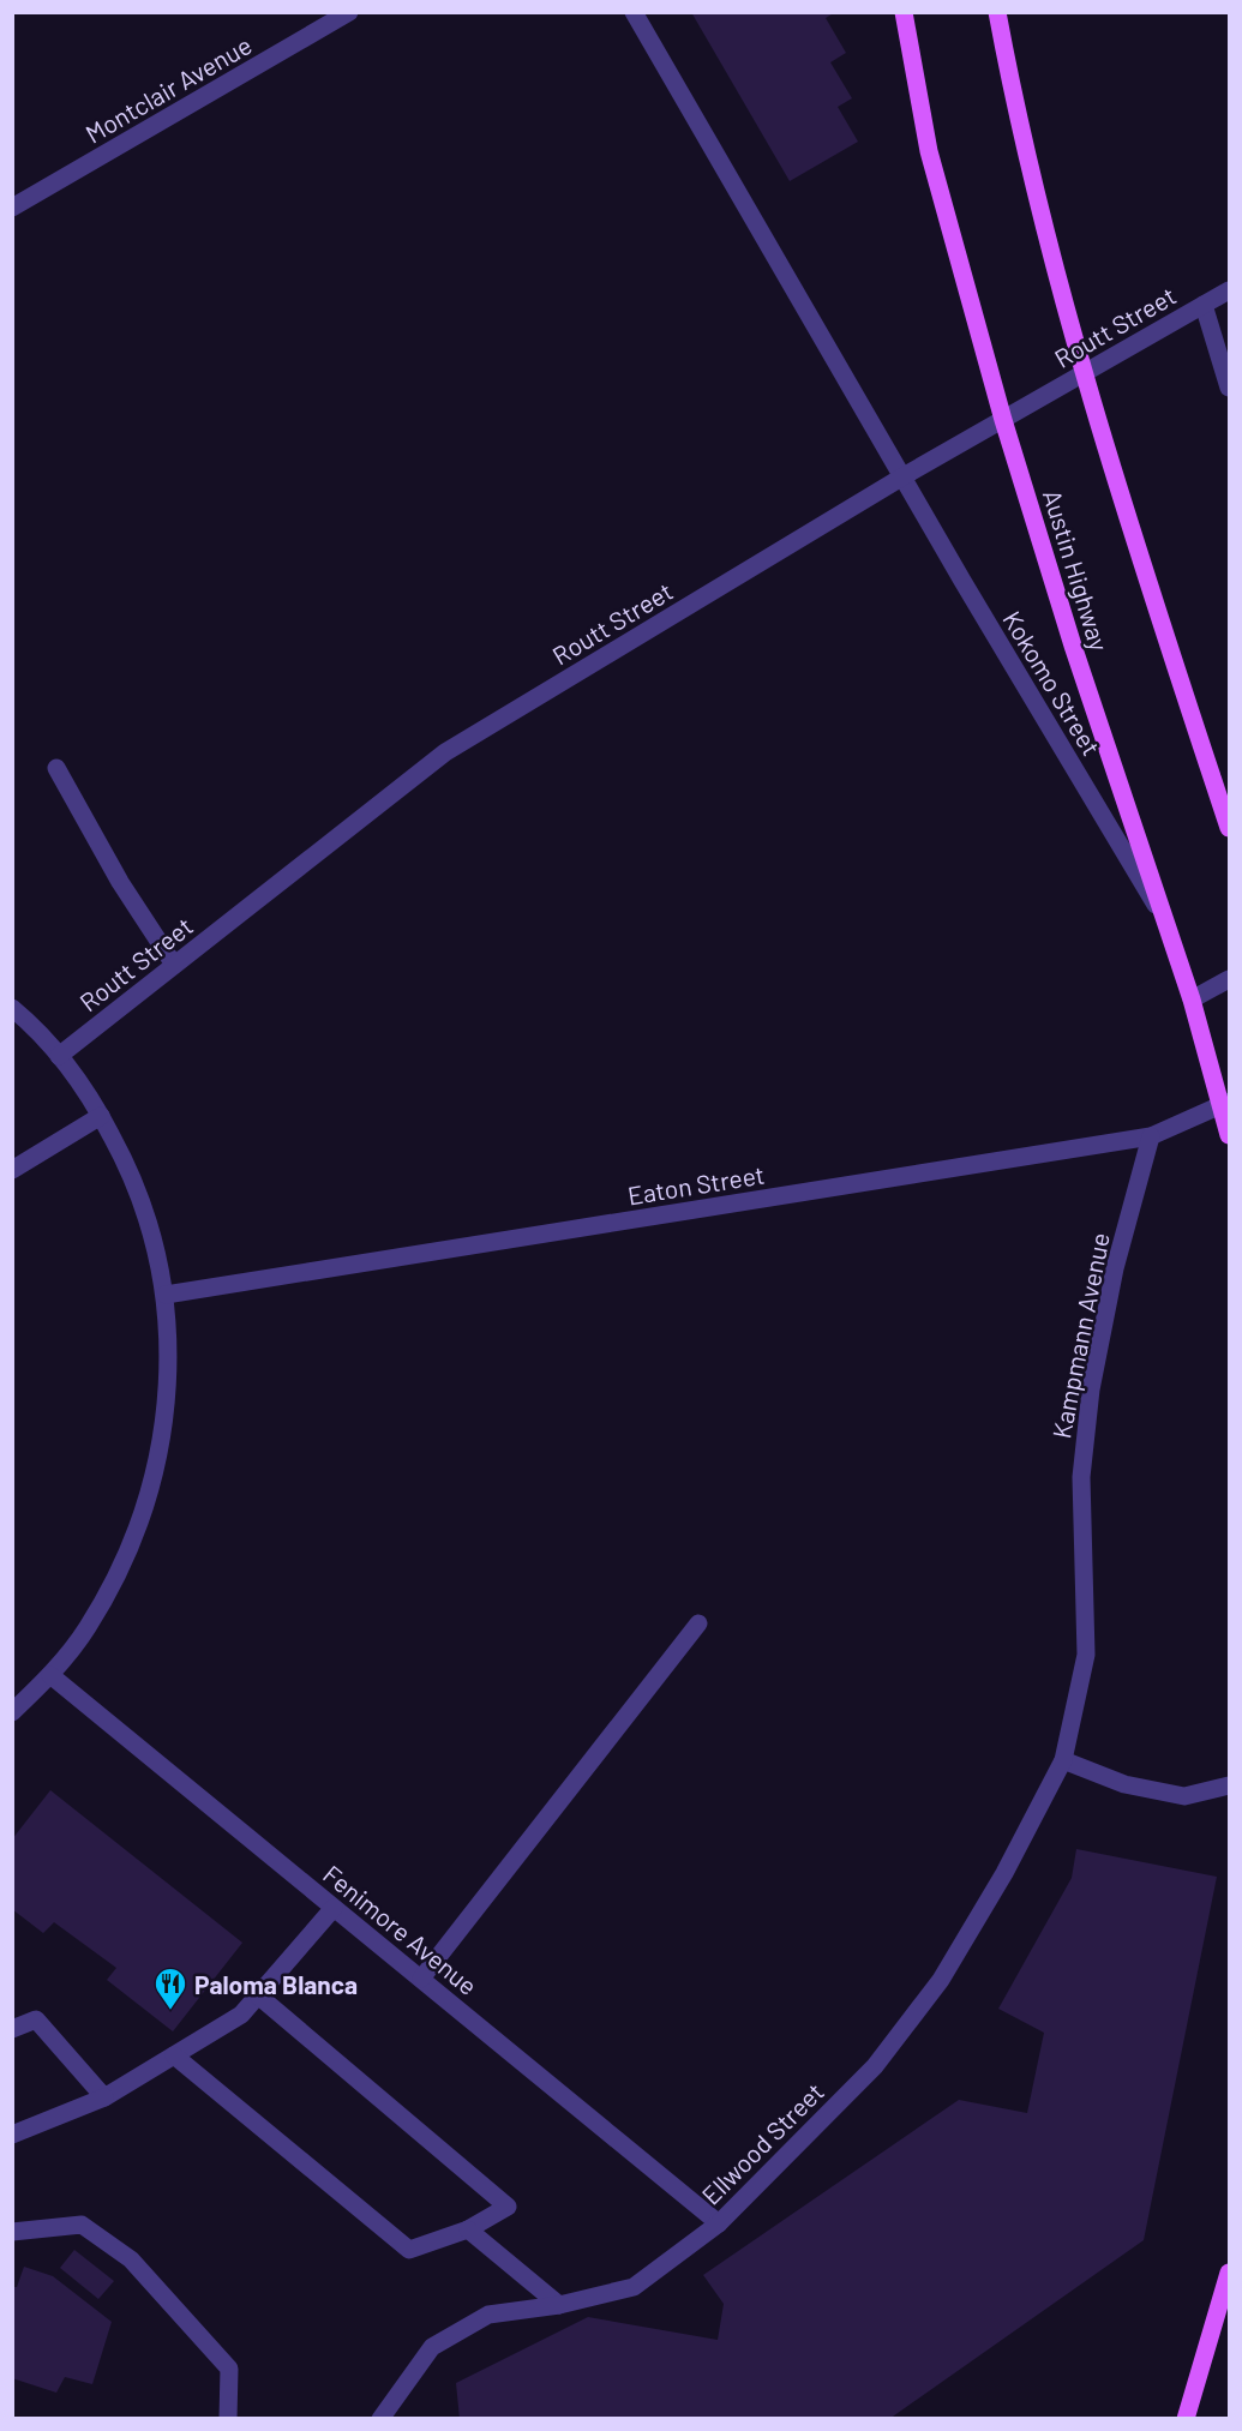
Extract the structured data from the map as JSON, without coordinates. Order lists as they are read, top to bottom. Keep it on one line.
{"streets":{"main road":["Austin Highway"],"street":["Montclair Avenue","Routt Street","Kokomo Street","Eaton Street","Kampmann Avenue","Fenimore Avenue","Ellwood Street"]},"crossings":[["Routt Street","Austin Highway"],["Routt Street","Kokomo Street"],["Austin Highway","Kokomo Street"],["Austin Highway","Eaton Street"],["Eaton Street","Kampmann Avenue"],["Kampmann Avenue","Ellwood Street"],["Fenimore Avenue","Ellwood Street"]],"places":{"restaurant":["Paloma Blanca"]}}
